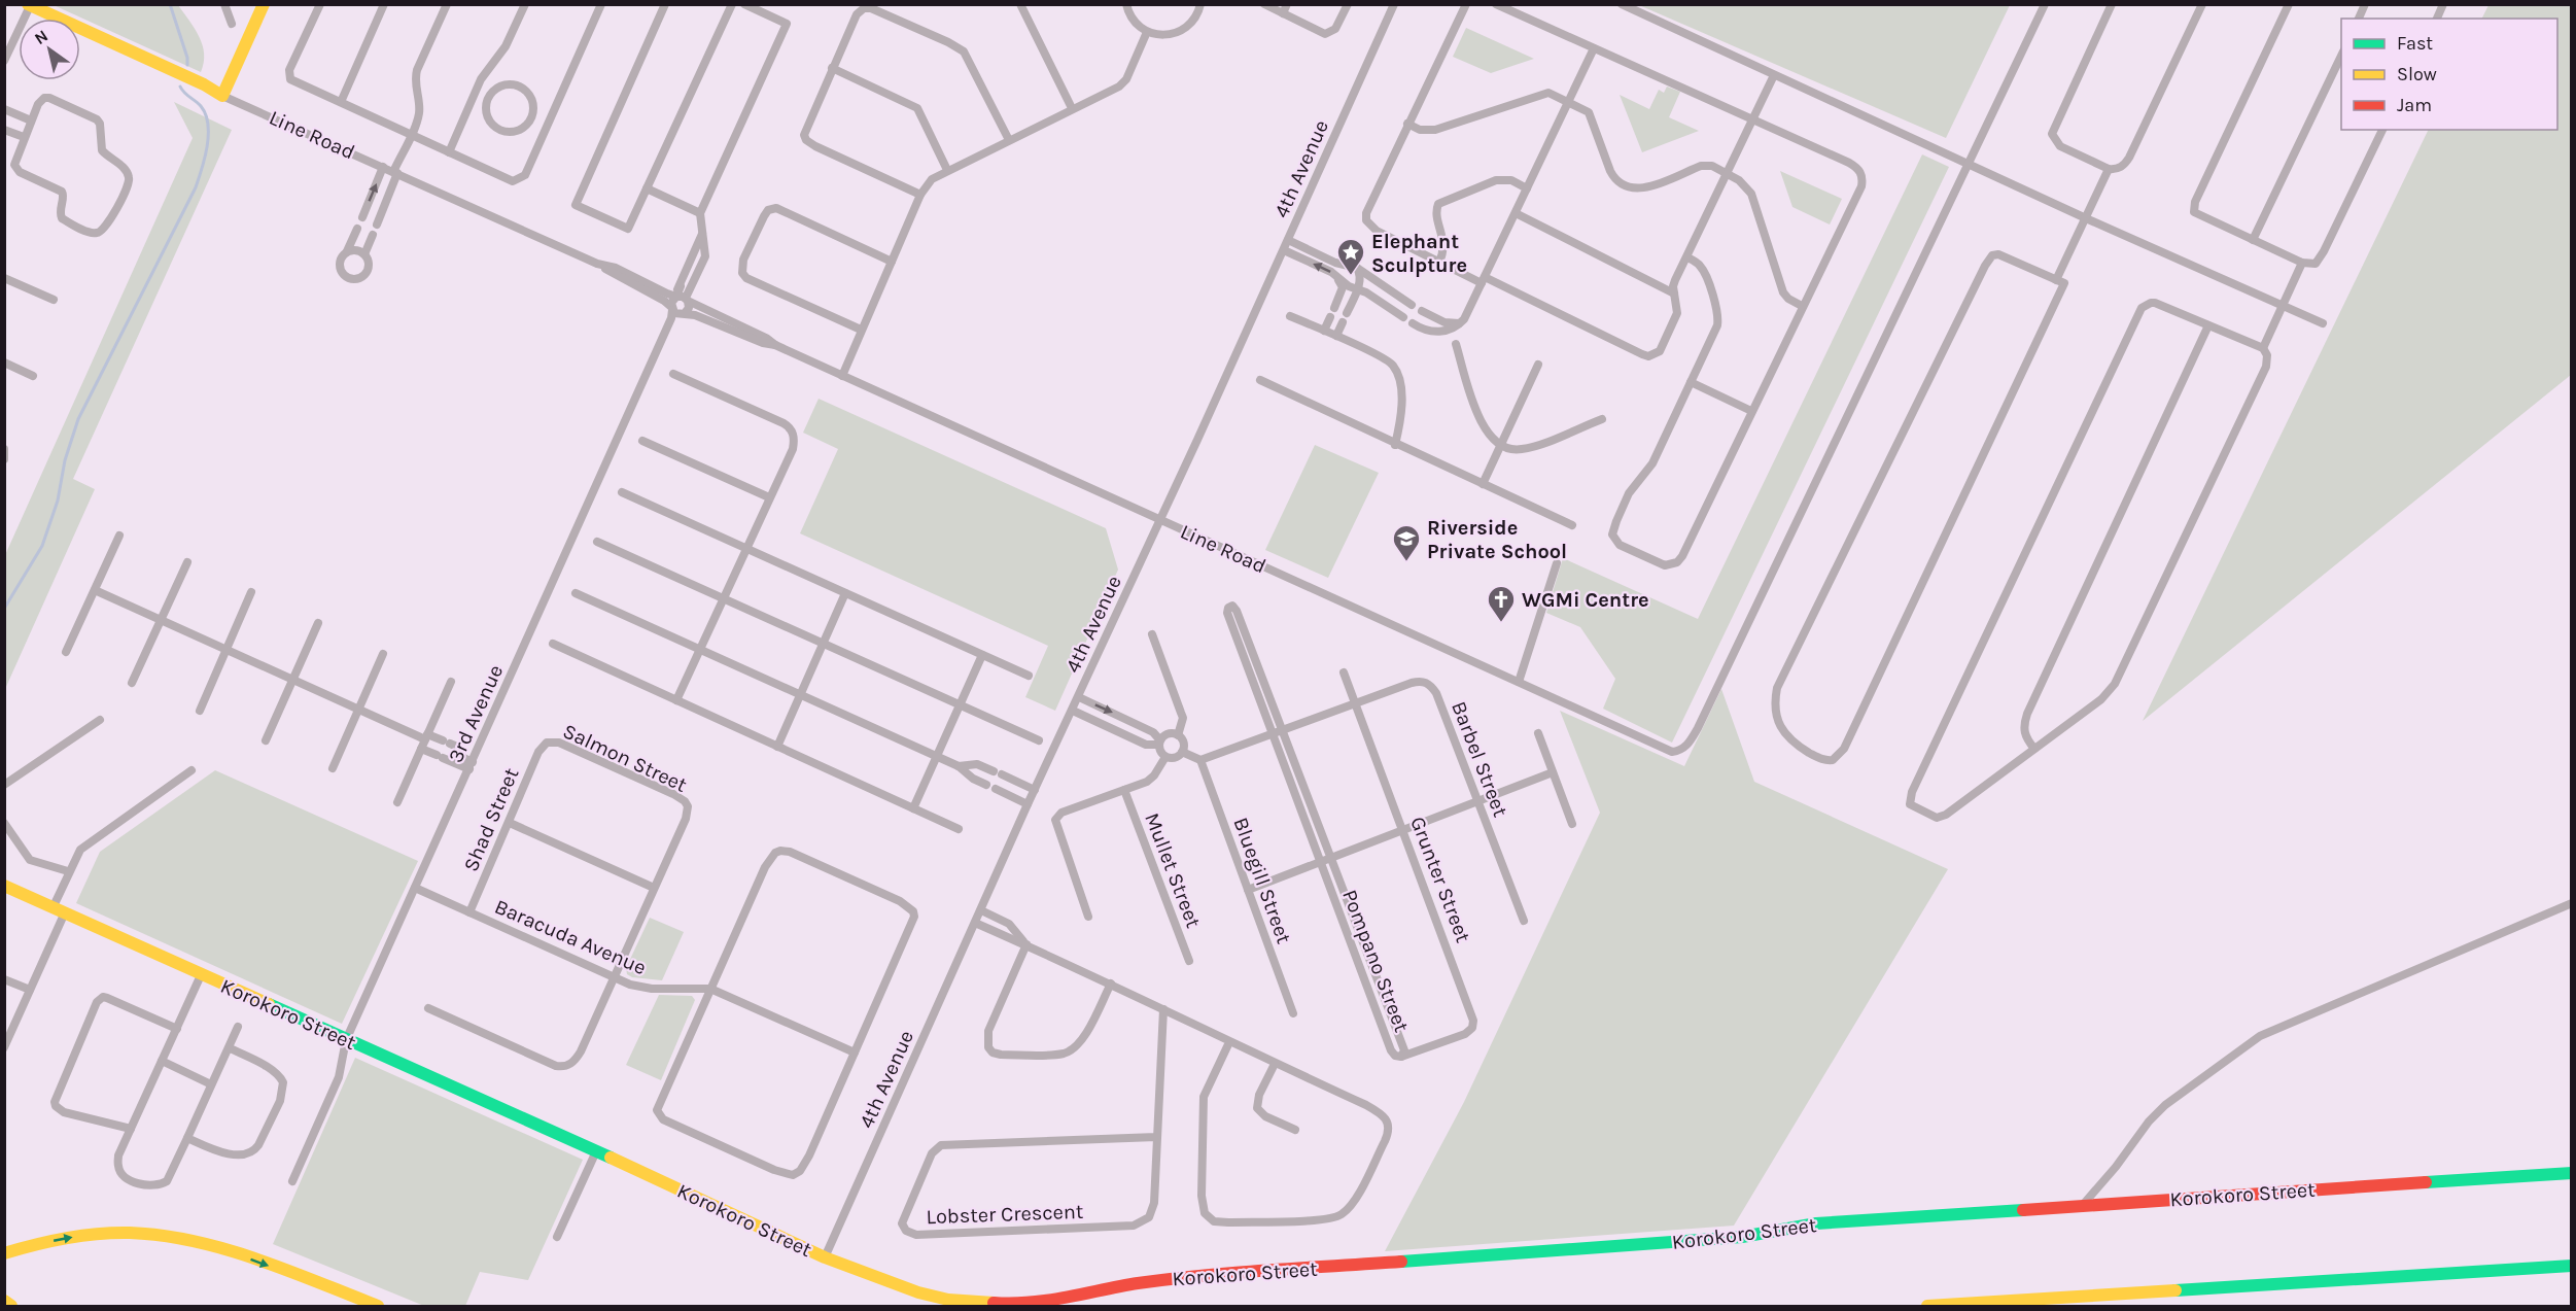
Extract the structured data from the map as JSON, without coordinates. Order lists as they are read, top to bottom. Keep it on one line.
{"streets":{"main road":["Line Road","Korokoro Street"],"street":["4th Avenue","3rd Avenue","Salmon Street","Barbel Street","Shad Street","Mullet Street","Grunter Street","Bluegill Street","Baracuda Avenue","Pompano Street","Lobster Crescent"]},"crossings":[["Line Road","4th Avenue"],["Line Road","3rd Avenue"],["4th Avenue","Korokoro Street"],["3rd Avenue","Baracuda Avenue"],["3rd Avenue","Korokoro Street"],["Salmon Street","Shad Street"],["Barbel Street","Grunter Street"],["Shad Street","Baracuda Avenue"],["Grunter Street","Pompano Street"]],"places":{"place":["Elephant Sculpture"],"school or university":["Riverside Private School"],"church":["WGMi Centre"]},"legend":["Fast","Slow","Jam"],"north":"top left"}
